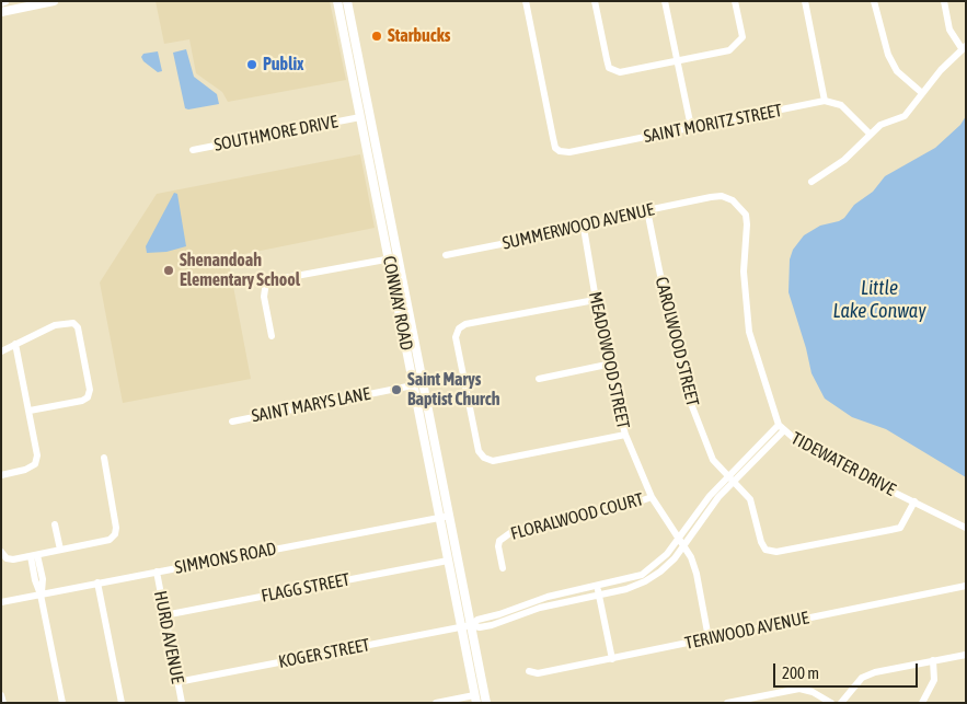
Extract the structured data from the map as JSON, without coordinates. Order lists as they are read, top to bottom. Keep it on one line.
{"streets":{"main road":["CONWAY ROAD"],"street":["SAINT MORITZ STREET","SOUTHMORE DRIVE","SUMMERWOOD AVENUE","CAROLWOOD STREET","MEADOWOOD STREET","SAINT MARYS LANE","TIDEWATER DRIVE","FLORALWOOD COURT","SIMMONS ROAD","FLAGG STREET","TERIWOOD AVENUE","HURD AVENUE","KOGER STREET"]},"crossings":[["SOUTHMORE DRIVE","CONWAY ROAD"],["SUMMERWOOD AVENUE","CAROLWOOD STREET"],["SUMMERWOOD AVENUE","MEADOWOOD STREET"],["SUMMERWOOD AVENUE","TIDEWATER DRIVE"],["CONWAY ROAD","SAINT MARYS LANE"],["CONWAY ROAD","SIMMONS ROAD"],["CONWAY ROAD","FLAGG STREET"],["CONWAY ROAD","KOGER STREET"],["CAROLWOOD STREET","TIDEWATER DRIVE"],["MEADOWOOD STREET","FLORALWOOD COURT"],["MEADOWOOD STREET","TERIWOOD AVENUE"],["SIMMONS ROAD","HURD AVENUE"],["FLAGG STREET","HURD AVENUE"],["HURD AVENUE","KOGER STREET"]],"water":["Little Lake Conway"],"places":["Starbucks","Publix","Shenandoah Elementary School","Saint Marys Baptist Church"],"scale_bar":"200 m"}
